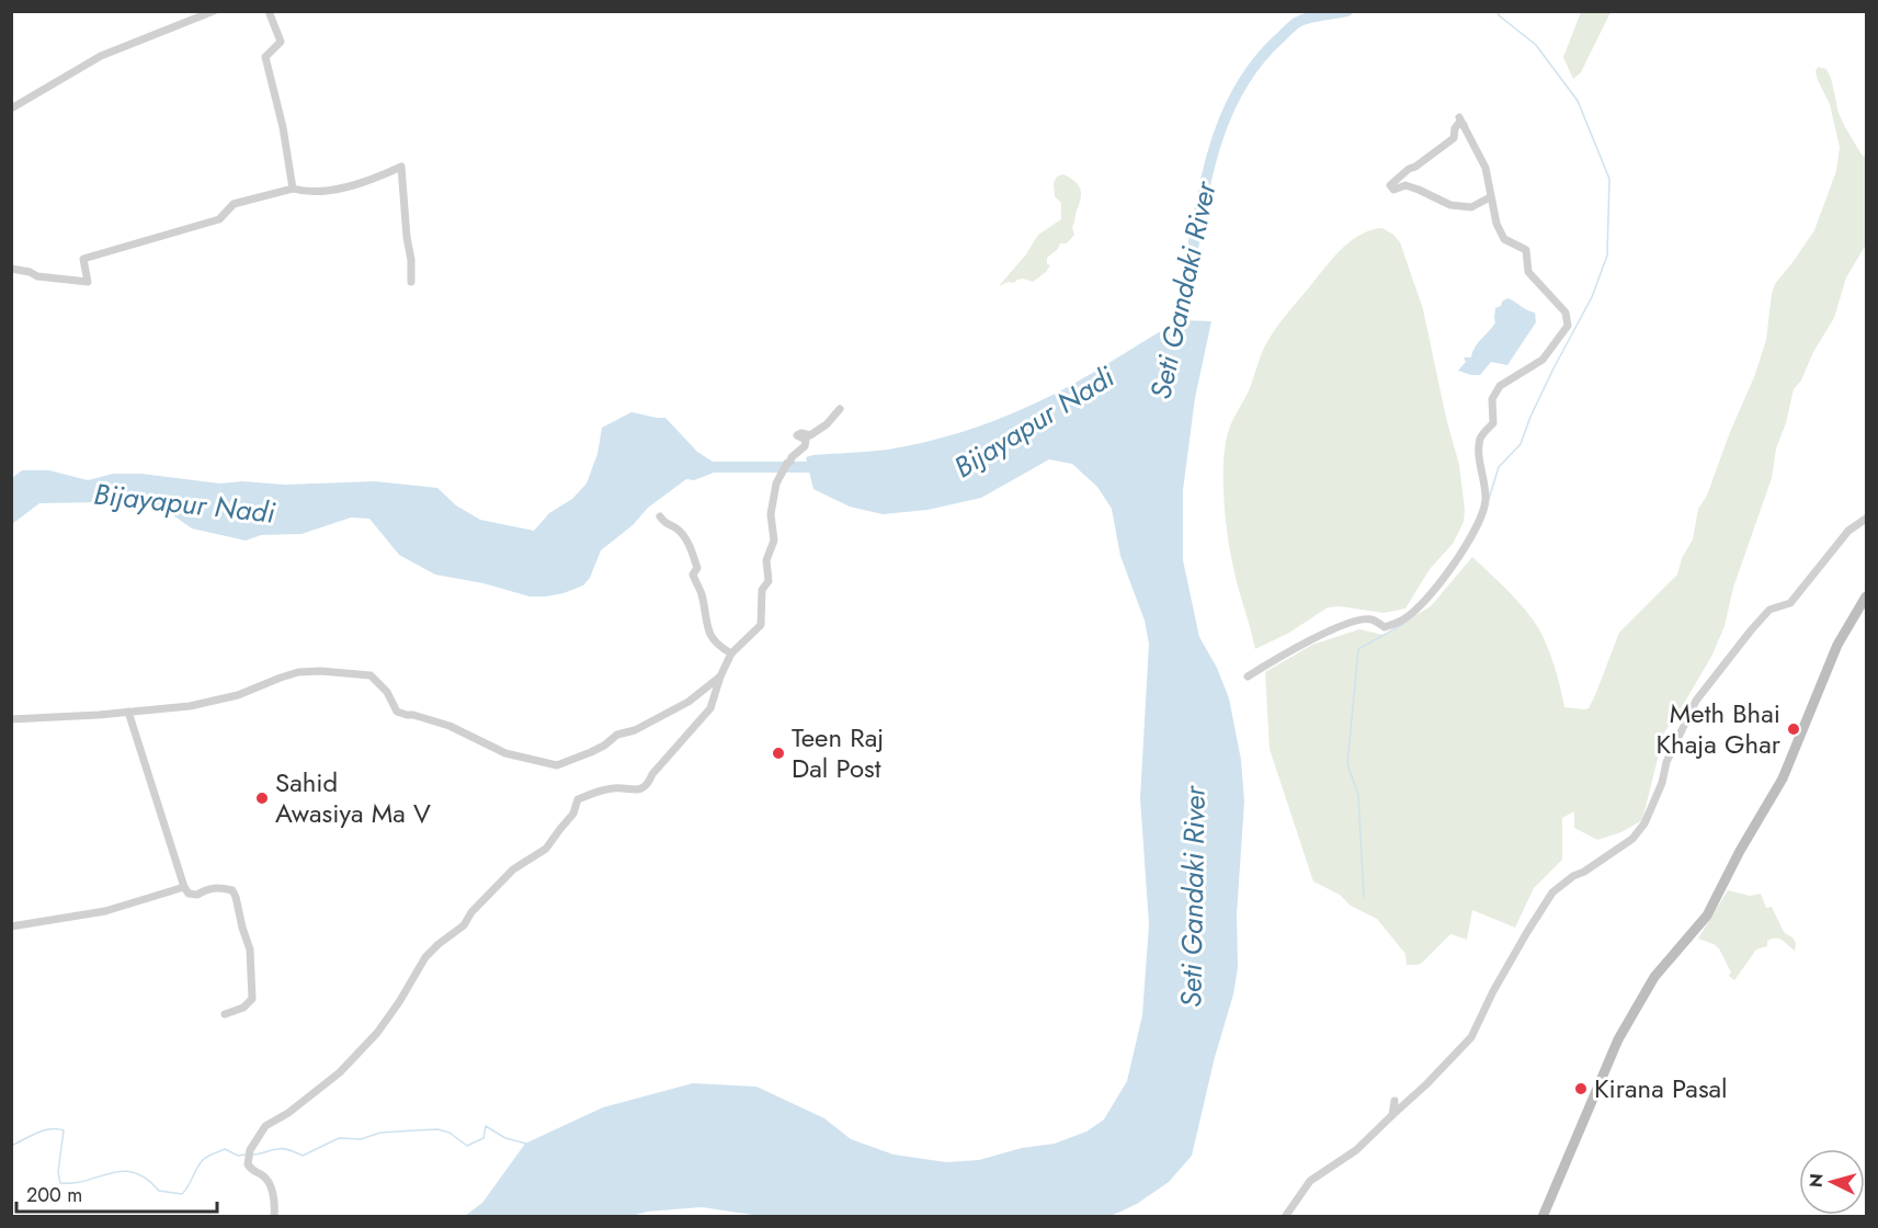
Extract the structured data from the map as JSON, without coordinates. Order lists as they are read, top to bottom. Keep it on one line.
{"water":["Seti Gandaki River","Bijayapur Nadi"],"places":["Meth Bhai Khaja Ghar","Teen Raj Dal Post","Sahid Awasiya Ma V","Kirana Pasal"],"scale_bar":"200 m","north":"left"}
